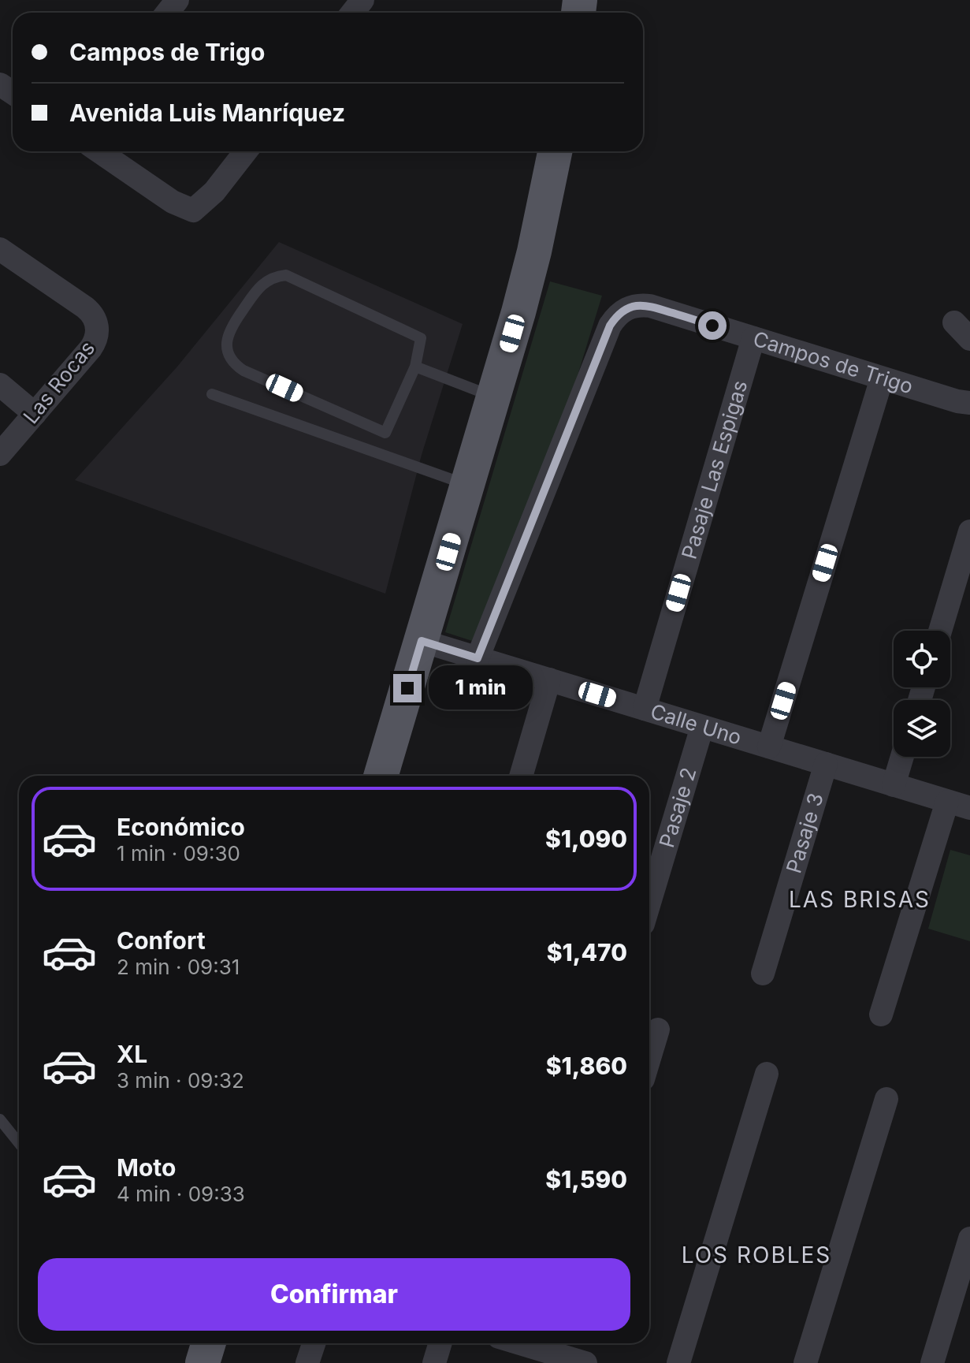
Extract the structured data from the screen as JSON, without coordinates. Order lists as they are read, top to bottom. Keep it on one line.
{"streets":{"street":["Campos de Trigo","Las Rocas","Pasaje Las Espigas","Calle Uno","Pasaje 2","Pasaje 3"]},"crossings":[["Campos de Trigo","Pasaje Las Espigas"],["Campos de Trigo","Calle Uno"],["Pasaje Las Espigas","Calle Uno"],["Calle Uno","Pasaje 2"],["Calle Uno","Pasaje 3"]],"districts":["LAS BRISAS","LOS ROBLES"],"page":{"banner":["Campos de Trigo","Avenida Luis Manríquez"],"bubble":"1 min","list":[{"name":"Económico","note":"1 min · 09:30","value":"$1,090"},{"name":"Confort","note":"2 min · 09:31","value":"$1,470"},{"name":"XL","note":"3 min · 09:32","value":"$1,860"},{"name":"Moto","note":"4 min · 09:33","value":"$1,590"}],"buttons":"Confirmar"}}
